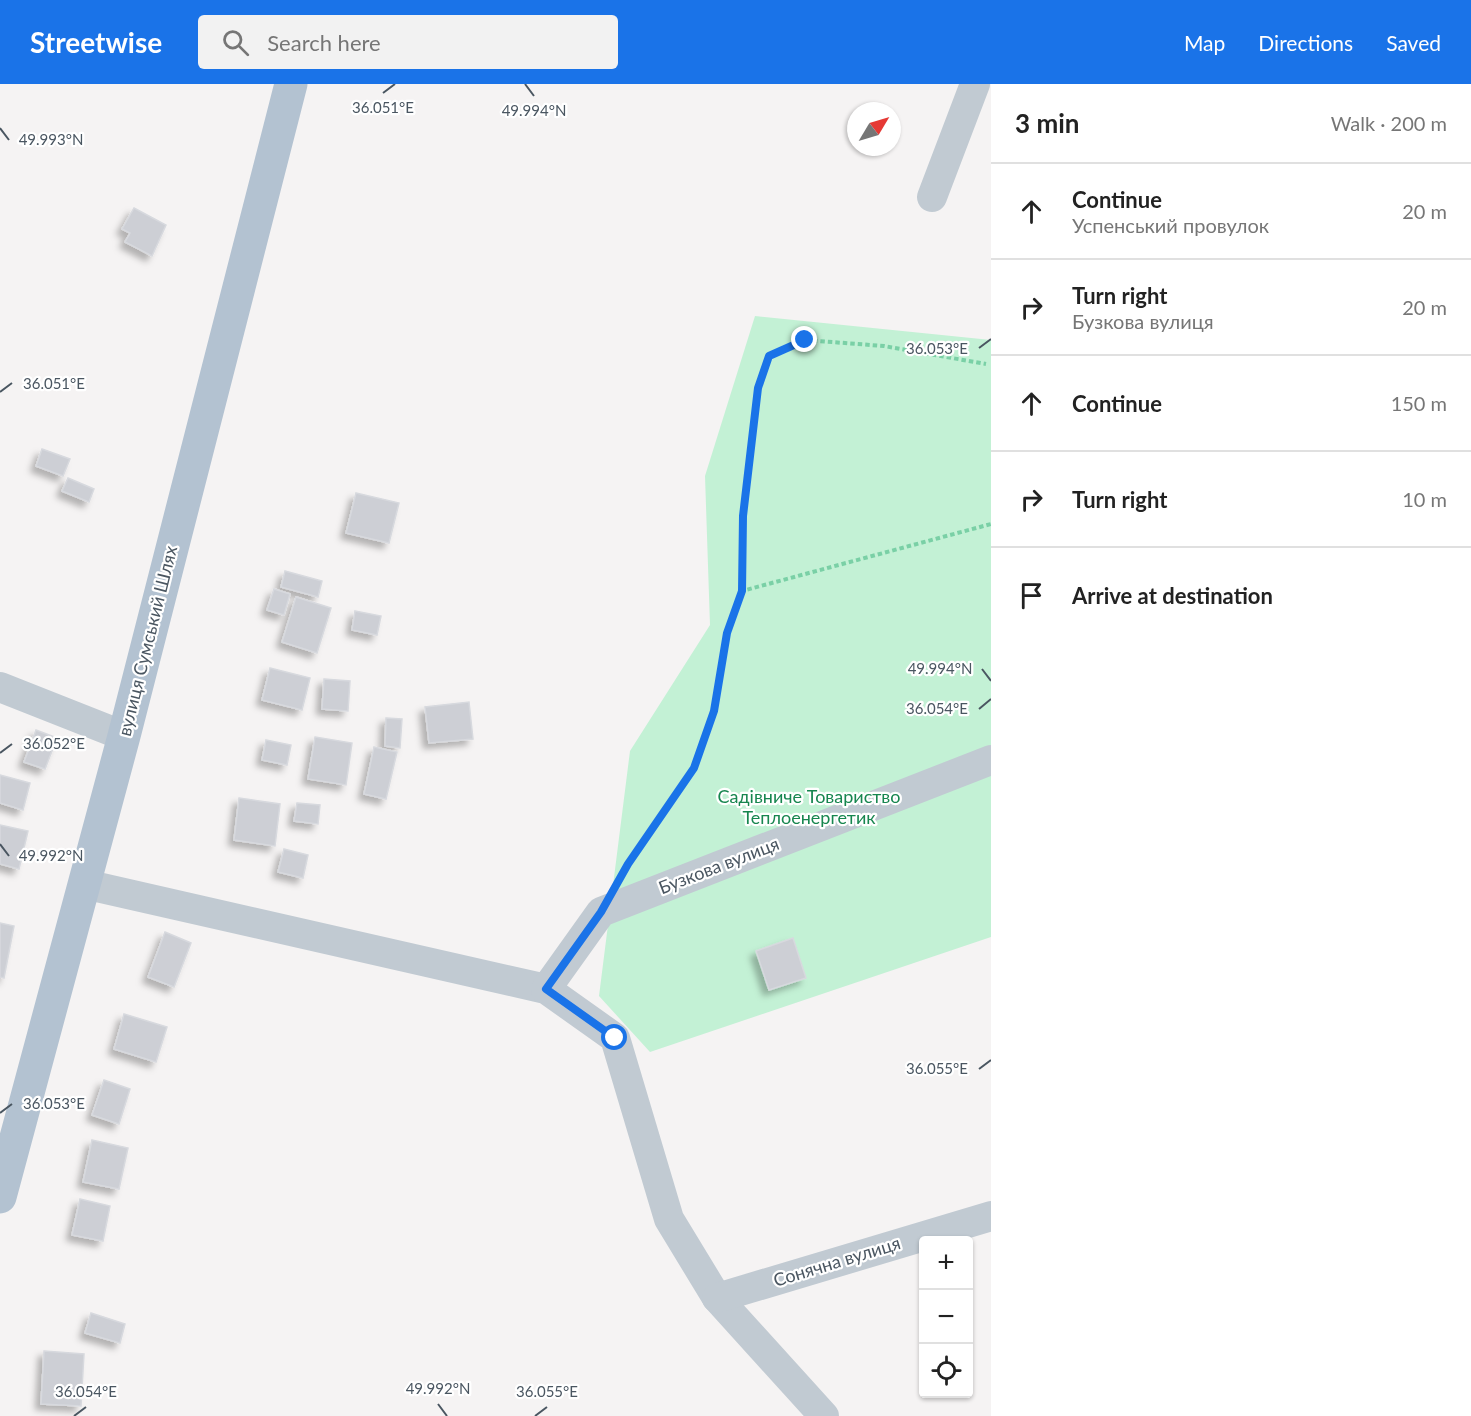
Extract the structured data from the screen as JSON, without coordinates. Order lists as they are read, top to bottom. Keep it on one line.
{"streets":{"main road":["вулиця Сумський Шлях"],"street":["Бузкова вулиця","Сонячна вулиця"]},"parks":["Садівниче Товариство Теплоенергетик"],"north":"top right","page":{"header":"Streetwise","search":"Search here","nav":["Map","Directions","Saved"],"heading":["3 min","Walk · 200 m"],"list":[["Continue","Успенський провулок","20 m"],["Turn right","Бузкова вулиця","20 m"],["Continue","150 m"],["Turn right","10 m"],"Arrive at destination"],"map_buttons":["+","−"]},"coordinates":["36.051°E","49.994°N","49.993°N","36.053°E","36.054°E","36.052°E","49.992°N","36.055°E"]}
